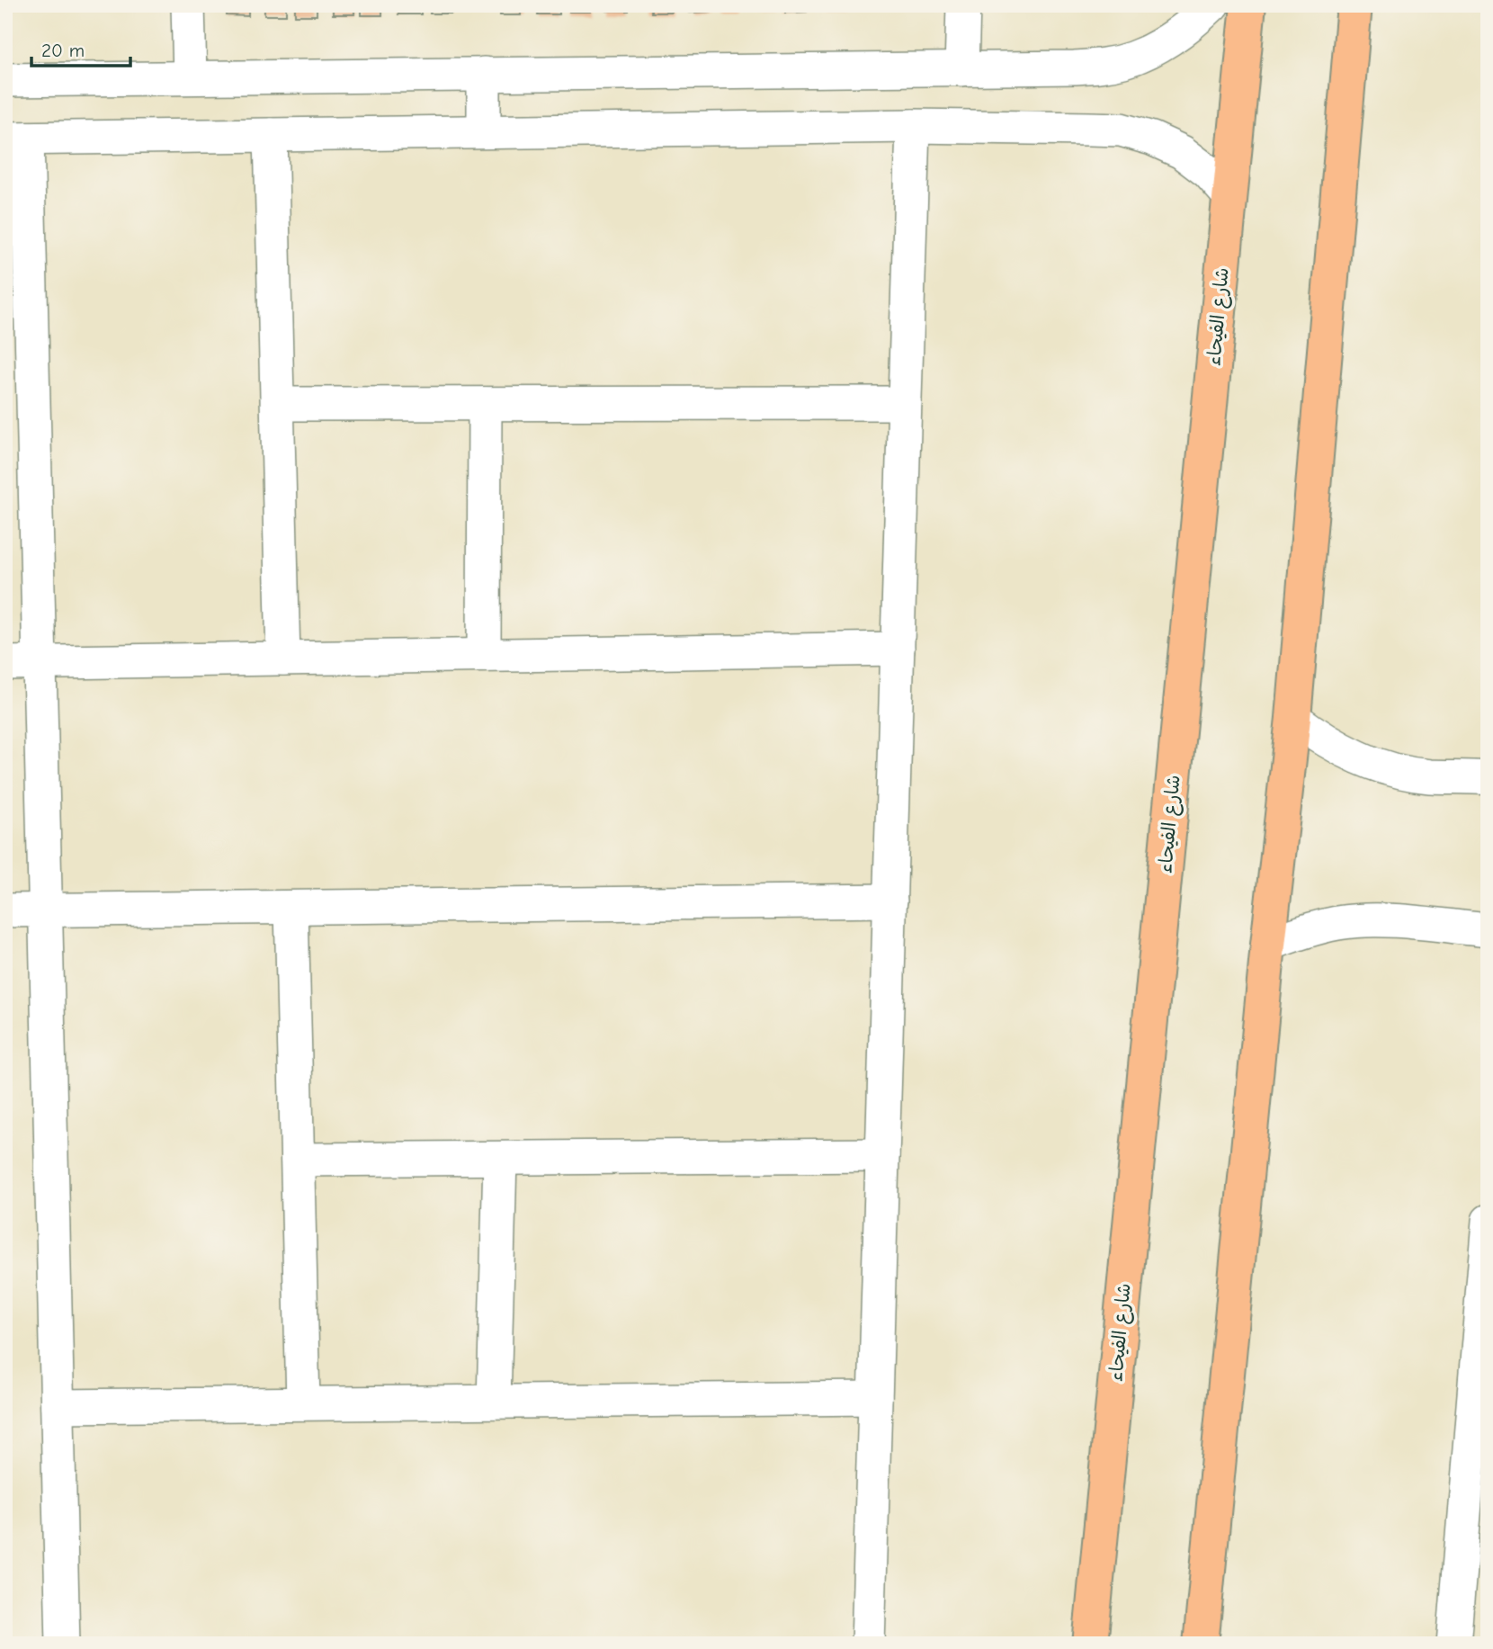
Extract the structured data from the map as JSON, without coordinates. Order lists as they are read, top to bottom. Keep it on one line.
{"streets":{"highway":["شارع الفيحاء"]},"scale_bar":"20 m"}
